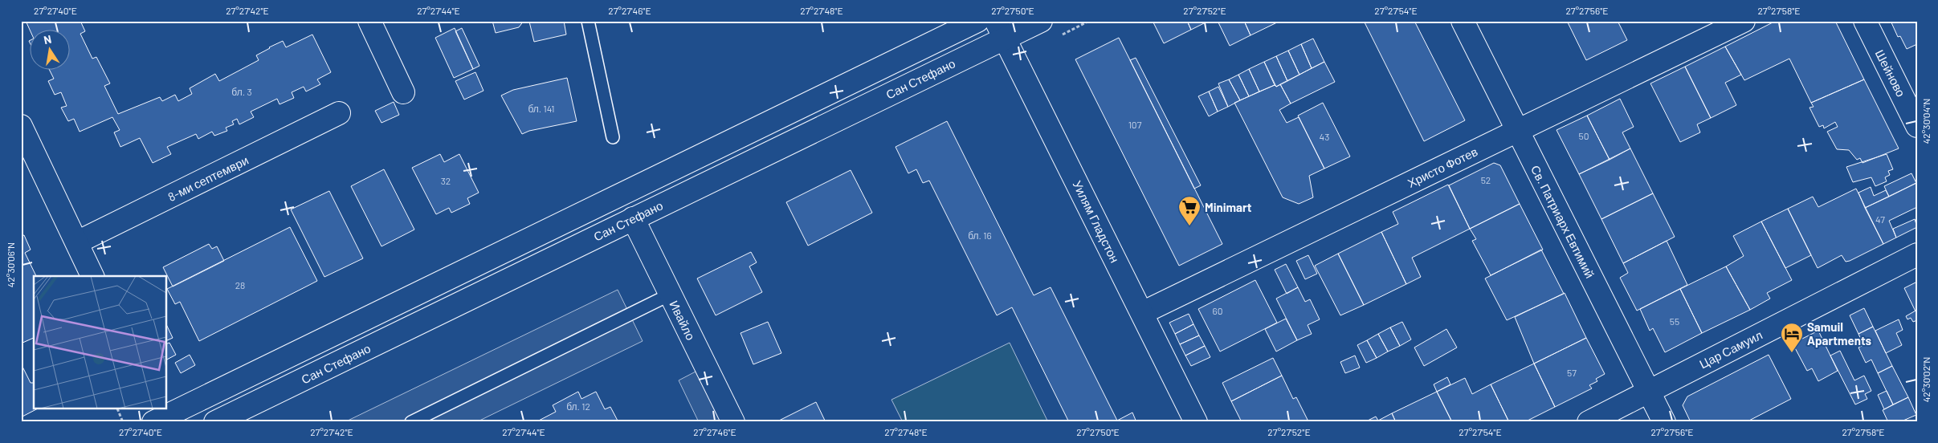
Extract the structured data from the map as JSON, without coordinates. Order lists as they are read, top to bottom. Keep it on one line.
{"streets":{"street":["Шейново","Сан Стефано","Христо Фотев","8-ми септември","Уилям Гладстон","Св. Патриарх Евтимий","Ивайло","Цар Самуил"]},"crossings":[["Сан Стефано","Уилям Гладстон"],["Сан Стефано","Ивайло"],["Христо Фотев","Уилям Гладстон"],["Христо Фотев","Св. Патриарх Евтимий"],["Св. Патриарх Евтимий","Цар Самуил"]],"places":{"supermarket":["Minimart"],"hotel":["Samuil Apartments"]},"house_numbers":["бл. 3","бл. 141","107","50","43","52","32","47","бл. 16","28","60","55","57","бл. 12"],"north":"top","coordinates":["27°27'40\"E","27°27'42\"E","27°27'44\"E","27°27'46\"E","27°27'48\"E","27°27'50\"E","27°27'52\"E","27°27'54\"E","27°27'56\"E","27°27'58\"E","42°30'04\"N","42°30'06\"N","42°30'02\"N"]}
